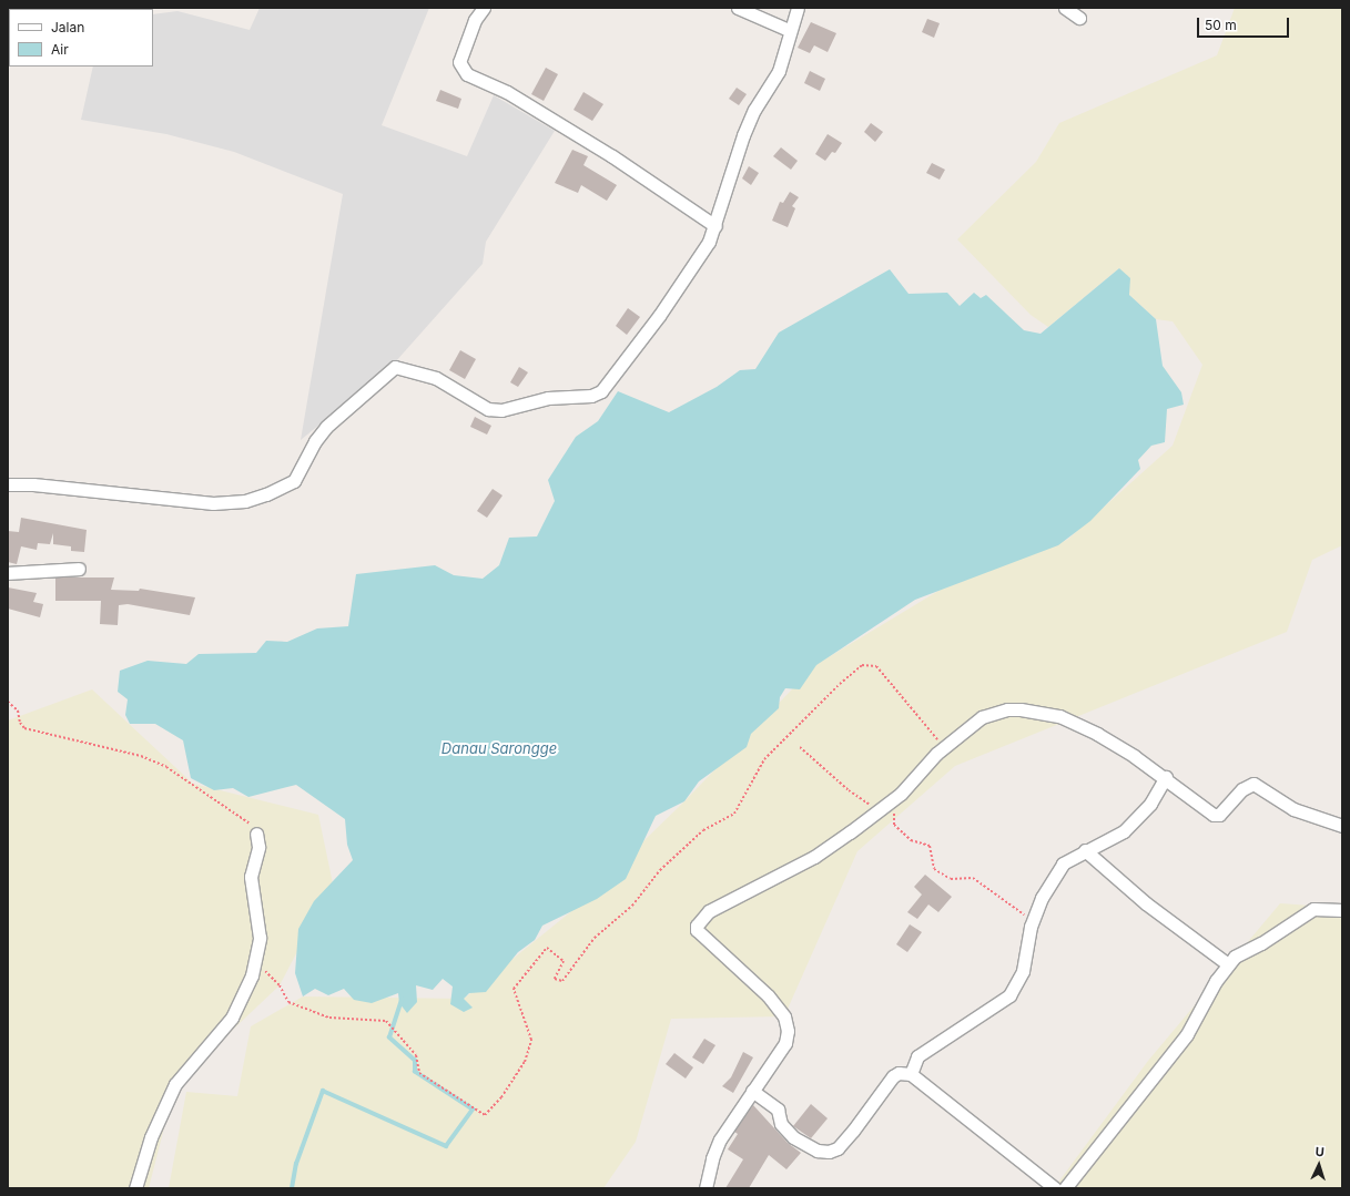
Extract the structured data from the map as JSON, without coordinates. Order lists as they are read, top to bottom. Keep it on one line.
{"water":["Danau Sarongge"],"legend":["Jalan","Air"],"scale_bar":"50 m","north":"top"}
